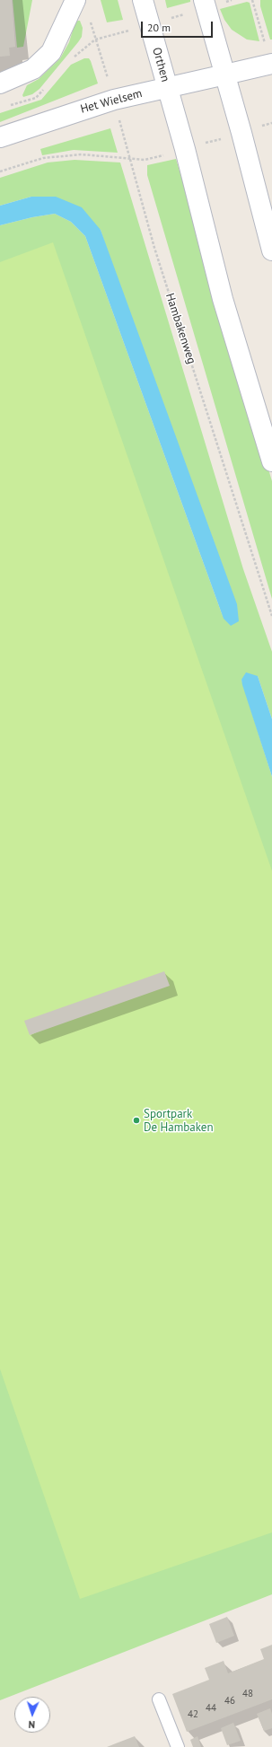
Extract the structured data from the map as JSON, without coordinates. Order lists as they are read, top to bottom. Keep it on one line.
{"streets":{"main road":["Orthen","Het Wielsem"],"path":["Hambakenweg"]},"crossings":[["Orthen","Het Wielsem"],["Het Wielsem","Hambakenweg"]],"places":["Sportpark De Hambaken"],"house_numbers":["48","46","44","42"],"scale_bar":"20 m","north":"bottom"}
